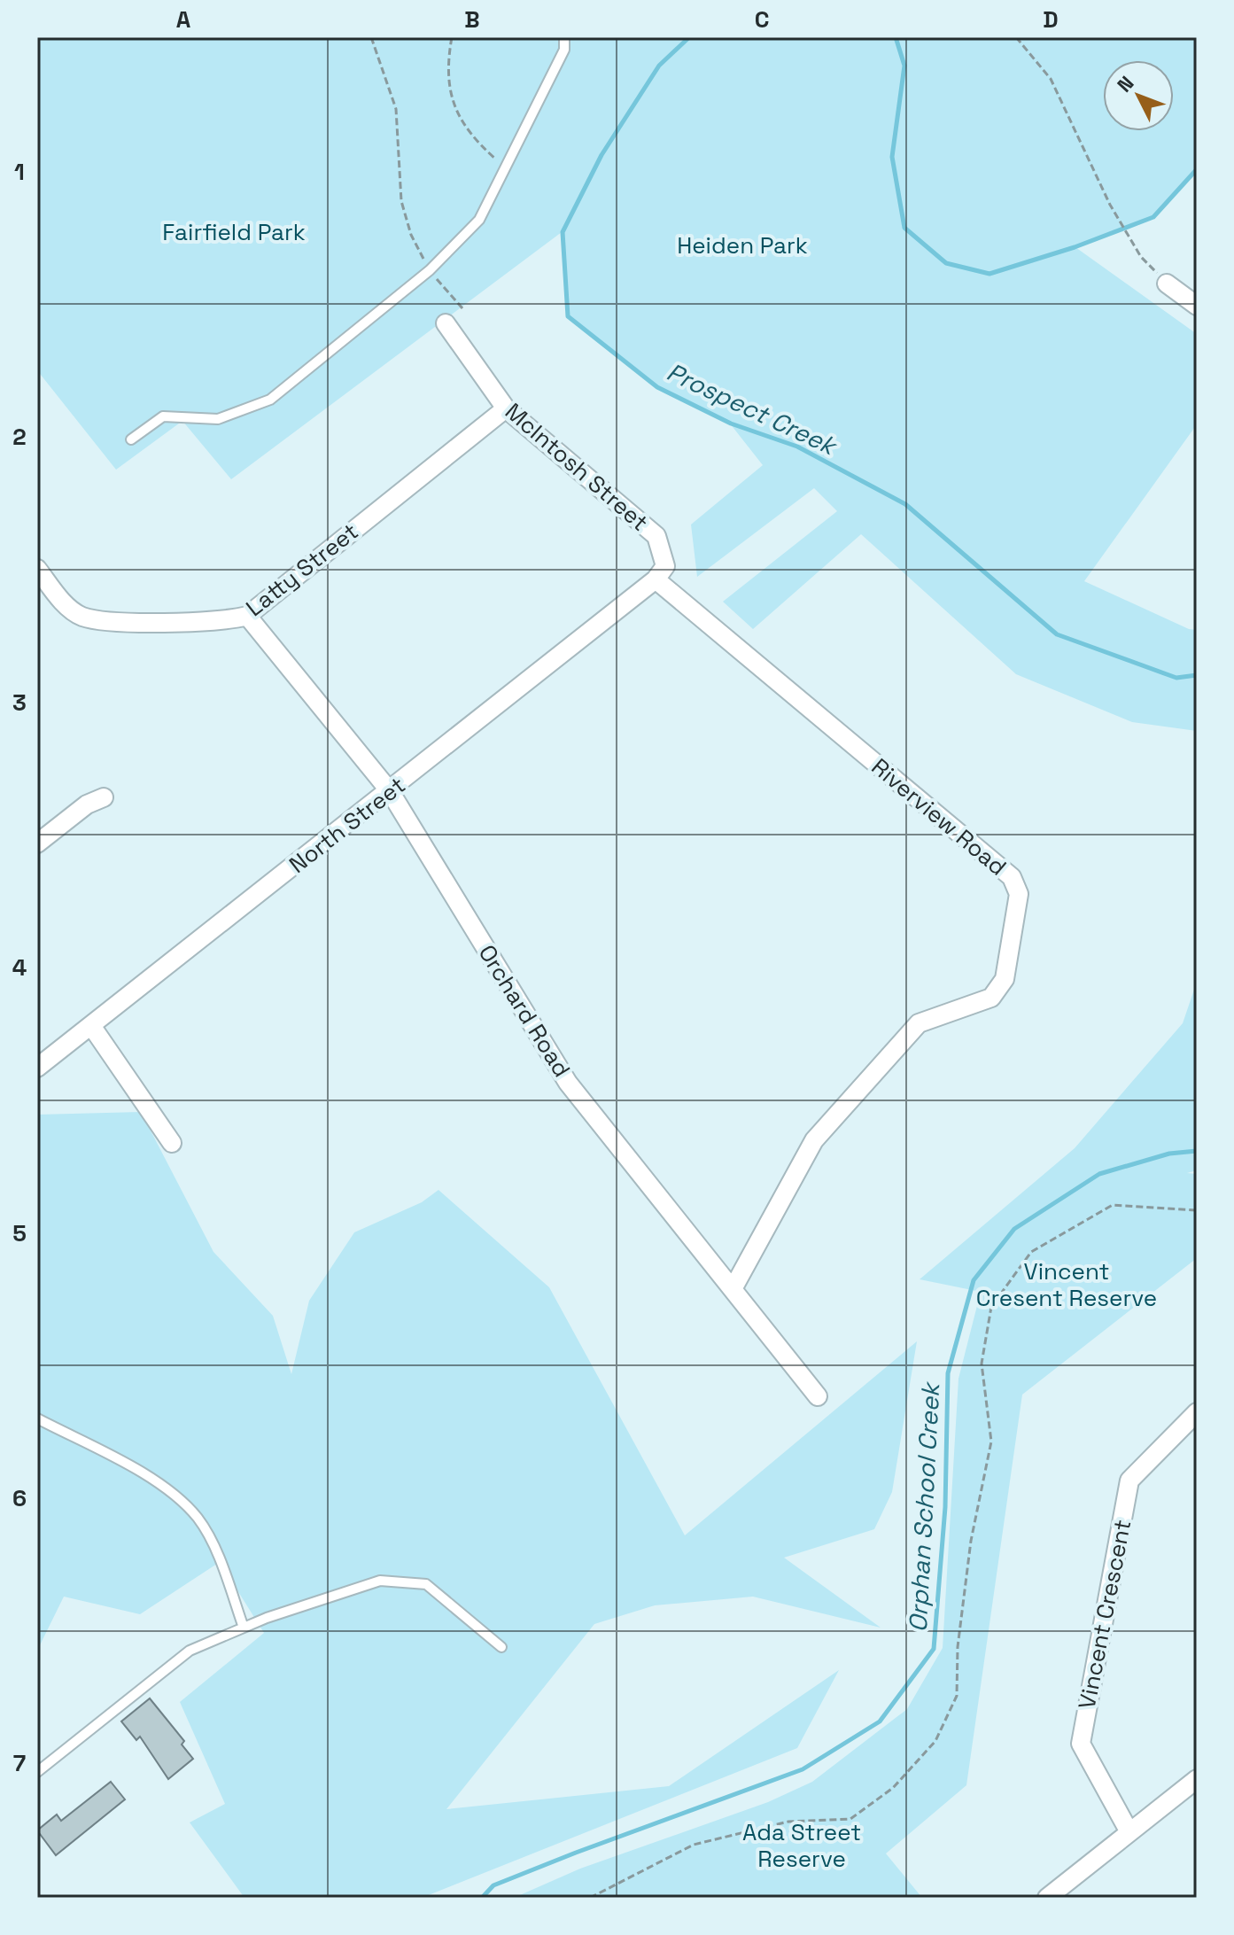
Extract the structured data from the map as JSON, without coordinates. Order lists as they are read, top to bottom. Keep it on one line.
{"streets":{"street":["McIntosh Street","Latty Street","Riverview Road","North Street","Orchard Road","Vincent Crescent"]},"crossings":[["McIntosh Street","Latty Street"],["McIntosh Street","Riverview Road"],["McIntosh Street","North Street"],["Latty Street","Orchard Road"],["Riverview Road","North Street"],["Riverview Road","Orchard Road"],["North Street","Orchard Road"]],"water":["Prospect Creek","Orphan School Creek"],"parks":["Fairfield Park","Heiden Park","Vincent Cresent Reserve","Ada Street Reserve"],"north":"top left","grid":{"columns":["A","B","C","D"],"rows":["1","2","3","4","5","6","7"]}}
